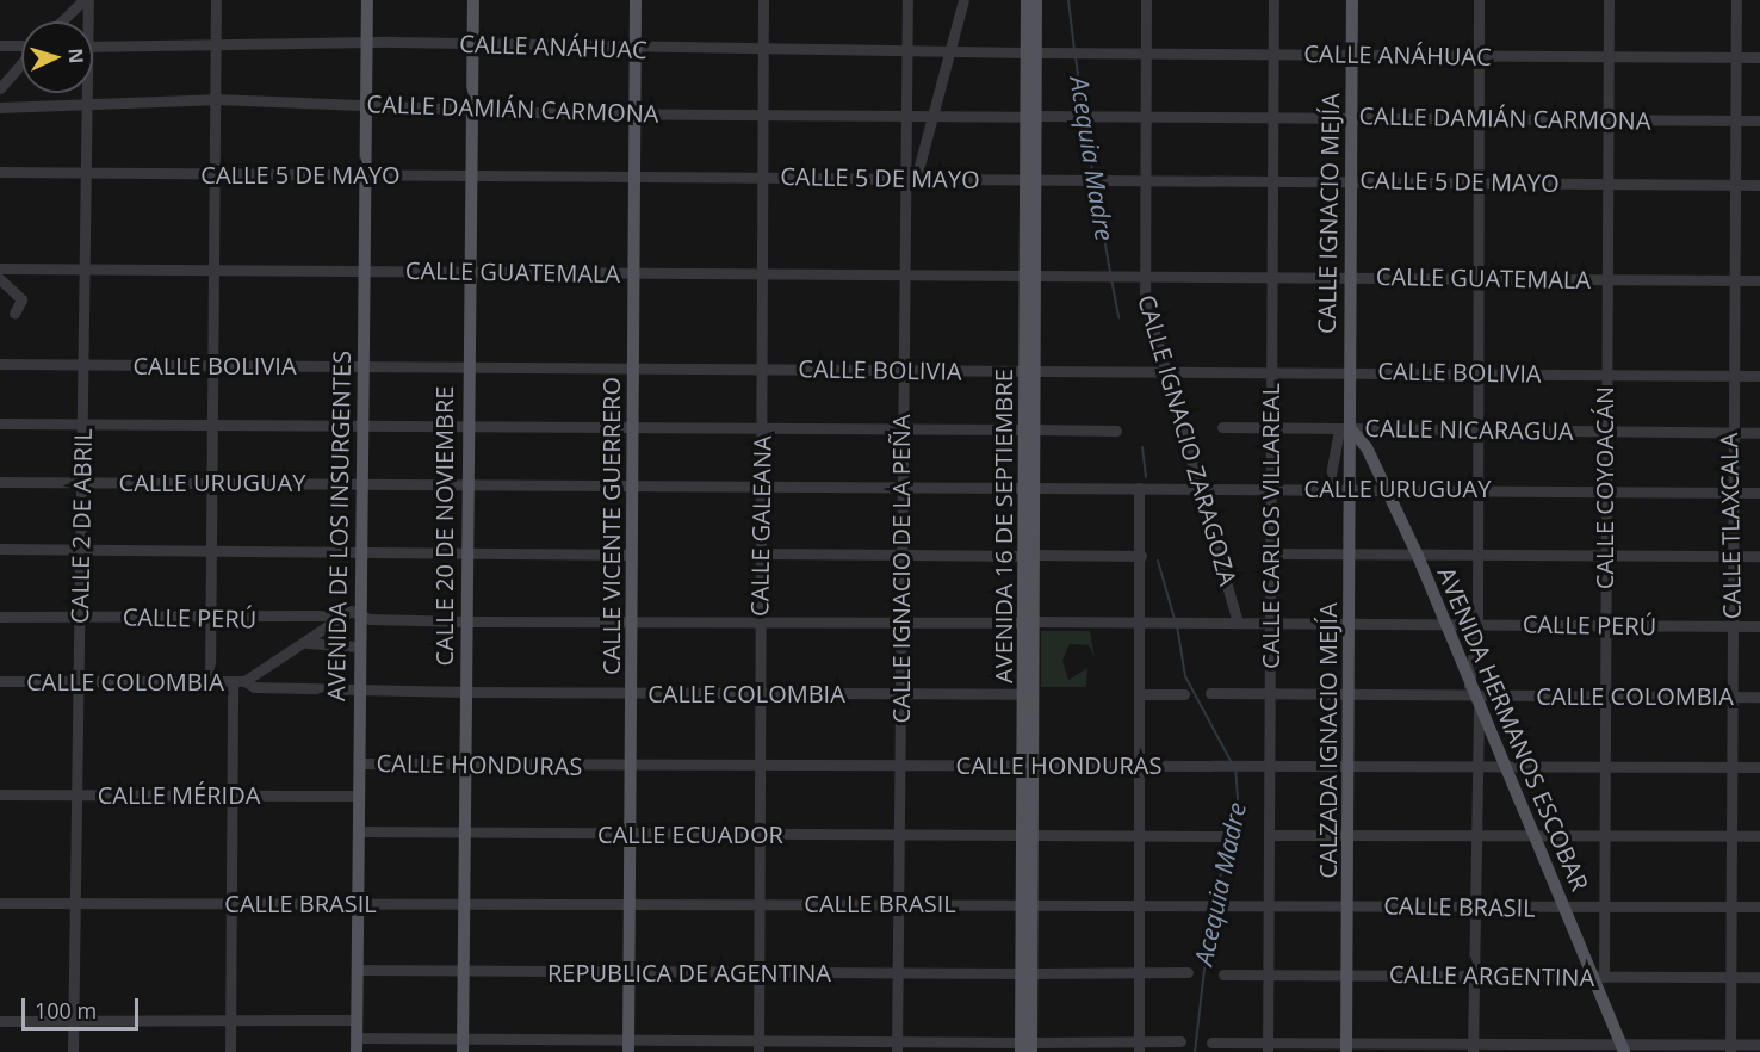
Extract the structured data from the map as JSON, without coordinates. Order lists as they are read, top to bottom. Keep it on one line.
{"streets":{"main road":["CALLE IGNACIO MEJÍA","AVENIDA DE LOS INSURGENTES","CALLE 20 DE NOVIEMBRE","CALLE VICENTE GUERRERO","AVENIDA 16 DE SEPTIEMBRE","AVENIDA HERMANOS ESCOBAR","CALZADA IGNACIO MEJÍA"],"street":["CALLE ANÁHUAC","CALLE DAMIÁN CARMONA","CALLE 5 DE MAYO","CALLE GUATEMALA","CALLE BOLIVIA","CALLE NICARAGUA","CALLE IGNACIO ZARAGOZA","CALLE URUGUAY","CALLE COYOACÁN","CALLE 2 DE ABRIL","CALLE GALEANA","CALLE CARLOS VILLAREAL","CALLE TLAXCALA","CALLE IGNACIO DE LA PEÑA","CALLE PERÚ","CALLE COLOMBIA","CALLE HONDURAS","CALLE MÉRIDA","CALLE ECUADOR","CALLE BRASIL","REPUBLICA DE AGENTINA","CALLE ARGENTINA"]},"crossings":[["CALLE ANÁHUAC","CALLE IGNACIO MEJÍA"],["CALLE ANÁHUAC","CALLE IGNACIO ZARAGOZA"],["CALLE ANÁHUAC","CALLE COYOACÁN"],["CALLE ANÁHUAC","AVENIDA DE LOS INSURGENTES"],["CALLE ANÁHUAC","CALLE 20 DE NOVIEMBRE"],["CALLE ANÁHUAC","CALLE VICENTE GUERRERO"],["CALLE ANÁHUAC","CALLE GALEANA"],["CALLE ANÁHUAC","AVENIDA 16 DE SEPTIEMBRE"],["CALLE ANÁHUAC","CALLE CARLOS VILLAREAL"],["CALLE ANÁHUAC","CALLE TLAXCALA"],["CALLE ANÁHUAC","CALLE IGNACIO DE LA PEÑA"],["CALLE DAMIÁN CARMONA","CALLE IGNACIO MEJÍA"],["CALLE DAMIÁN CARMONA","CALLE IGNACIO ZARAGOZA"],["CALLE DAMIÁN CARMONA","CALLE COYOACÁN"],["CALLE DAMIÁN CARMONA","CALLE 2 DE ABRIL"],["CALLE DAMIÁN CARMONA","AVENIDA DE LOS INSURGENTES"],["CALLE DAMIÁN CARMONA","CALLE 20 DE NOVIEMBRE"],["CALLE DAMIÁN CARMONA","CALLE VICENTE GUERRERO"],["CALLE DAMIÁN CARMONA","CALLE GALEANA"],["CALLE DAMIÁN CARMONA","AVENIDA 16 DE SEPTIEMBRE"],["CALLE DAMIÁN CARMONA","CALLE CARLOS VILLAREAL"],["CALLE DAMIÁN CARMONA","CALLE TLAXCALA"],["CALLE DAMIÁN CARMONA","CALLE IGNACIO DE LA PEÑA"],["CALLE 5 DE MAYO","CALLE IGNACIO MEJÍA"],["CALLE 5 DE MAYO","CALLE IGNACIO ZARAGOZA"],["CALLE 5 DE MAYO","CALLE COYOACÁN"],["CALLE 5 DE MAYO","CALLE 2 DE ABRIL"],["CALLE 5 DE MAYO","AVENIDA DE LOS INSURGENTES"],["CALLE 5 DE MAYO","CALLE 20 DE NOVIEMBRE"],["CALLE 5 DE MAYO","CALLE VICENTE GUERRERO"],["CALLE 5 DE MAYO","CALLE GALEANA"],["CALLE 5 DE MAYO","AVENIDA 16 DE SEPTIEMBRE"],["CALLE 5 DE MAYO","CALLE CARLOS VILLAREAL"],["CALLE 5 DE MAYO","CALLE TLAXCALA"],["CALLE 5 DE MAYO","CALLE IGNACIO DE LA PEÑA"],["CALLE IGNACIO MEJÍA","CALLE GUATEMALA"],["CALLE IGNACIO MEJÍA","CALLE BOLIVIA"],["CALLE IGNACIO MEJÍA","CALLE NICARAGUA"],["CALLE IGNACIO MEJÍA","AVENIDA HERMANOS ESCOBAR"],["CALLE IGNACIO MEJÍA","CALZADA IGNACIO MEJÍA"],["CALLE GUATEMALA","CALLE IGNACIO ZARAGOZA"],["CALLE GUATEMALA","CALLE COYOACÁN"],["CALLE GUATEMALA","CALLE 2 DE ABRIL"],["CALLE GUATEMALA","AVENIDA DE LOS INSURGENTES"],["CALLE GUATEMALA","CALLE 20 DE NOVIEMBRE"],["CALLE GUATEMALA","CALLE VICENTE GUERRERO"],["CALLE GUATEMALA","CALLE GALEANA"],["CALLE GUATEMALA","AVENIDA 16 DE SEPTIEMBRE"],["CALLE GUATEMALA","CALLE CARLOS VILLAREAL"],["CALLE GUATEMALA","CALLE TLAXCALA"],["CALLE GUATEMALA","CALLE IGNACIO DE LA PEÑA"],["CALLE BOLIVIA","CALLE IGNACIO ZARAGOZA"],["CALLE BOLIVIA","CALLE COYOACÁN"],["CALLE BOLIVIA","CALLE 2 DE ABRIL"],["CALLE BOLIVIA","AVENIDA DE LOS INSURGENTES"],["CALLE BOLIVIA","CALLE 20 DE NOVIEMBRE"],["CALLE BOLIVIA","CALLE VICENTE GUERRERO"],["CALLE BOLIVIA","CALLE GALEANA"],["CALLE BOLIVIA","AVENIDA 16 DE SEPTIEMBRE"],["CALLE BOLIVIA","CALLE CARLOS VILLAREAL"],["CALLE BOLIVIA","CALLE TLAXCALA"],["CALLE BOLIVIA","CALLE IGNACIO DE LA PEÑA"],["CALLE NICARAGUA","CALLE COYOACÁN"],["CALLE NICARAGUA","CALLE CARLOS VILLAREAL"],["CALLE NICARAGUA","CALLE TLAXCALA"],["CALLE NICARAGUA","AVENIDA HERMANOS ESCOBAR"],["CALLE NICARAGUA","CALZADA IGNACIO MEJÍA"],["CALLE IGNACIO ZARAGOZA","CALLE URUGUAY"],["CALLE IGNACIO ZARAGOZA","CALLE PERÚ"],["CALLE URUGUAY","CALLE COYOACÁN"],["CALLE URUGUAY","CALLE 2 DE ABRIL"],["CALLE URUGUAY","AVENIDA DE LOS INSURGENTES"],["CALLE URUGUAY","CALLE 20 DE NOVIEMBRE"],["CALLE URUGUAY","CALLE VICENTE GUERRERO"],["CALLE URUGUAY","CALLE GALEANA"],["CALLE URUGUAY","AVENIDA 16 DE SEPTIEMBRE"],["CALLE URUGUAY","CALLE CARLOS VILLAREAL"],["CALLE URUGUAY","CALLE TLAXCALA"],["CALLE URUGUAY","CALLE IGNACIO DE LA PEÑA"],["CALLE URUGUAY","AVENIDA HERMANOS ESCOBAR"],["CALLE URUGUAY","CALZADA IGNACIO MEJÍA"],["CALLE COYOACÁN","CALLE PERÚ"],["CALLE COYOACÁN","CALLE COLOMBIA"],["CALLE COYOACÁN","AVENIDA HERMANOS ESCOBAR"],["CALLE COYOACÁN","CALLE HONDURAS"],["CALLE COYOACÁN","CALLE BRASIL"],["CALLE COYOACÁN","CALLE ARGENTINA"],["CALLE 2 DE ABRIL","CALLE PERÚ"],["CALLE 2 DE ABRIL","CALLE COLOMBIA"],["CALLE 2 DE ABRIL","CALLE MÉRIDA"],["CALLE 2 DE ABRIL","CALLE BRASIL"],["AVENIDA DE LOS INSURGENTES","CALLE PERÚ"],["AVENIDA DE LOS INSURGENTES","CALLE COLOMBIA"],["AVENIDA DE LOS INSURGENTES","CALLE HONDURAS"],["AVENIDA DE LOS INSURGENTES","CALLE MÉRIDA"],["AVENIDA DE LOS INSURGENTES","CALLE ECUADOR"],["AVENIDA DE LOS INSURGENTES","CALLE BRASIL"],["AVENIDA DE LOS INSURGENTES","REPUBLICA DE AGENTINA"],["CALLE 20 DE NOVIEMBRE","CALLE PERÚ"],["CALLE 20 DE NOVIEMBRE","CALLE COLOMBIA"],["CALLE 20 DE NOVIEMBRE","CALLE HONDURAS"],["CALLE 20 DE NOVIEMBRE","CALLE ECUADOR"],["CALLE 20 DE NOVIEMBRE","CALLE BRASIL"],["CALLE 20 DE NOVIEMBRE","REPUBLICA DE AGENTINA"],["CALLE VICENTE GUERRERO","CALLE PERÚ"],["CALLE VICENTE GUERRERO","CALLE COLOMBIA"],["CALLE VICENTE GUERRERO","CALLE HONDURAS"],["CALLE VICENTE GUERRERO","CALLE ECUADOR"],["CALLE VICENTE GUERRERO","CALLE BRASIL"],["CALLE VICENTE GUERRERO","REPUBLICA DE AGENTINA"],["CALLE GALEANA","CALLE PERÚ"],["CALLE GALEANA","CALLE COLOMBIA"],["CALLE GALEANA","CALLE HONDURAS"],["CALLE GALEANA","CALLE ECUADOR"],["CALLE GALEANA","CALLE BRASIL"],["CALLE GALEANA","REPUBLICA DE AGENTINA"],["AVENIDA 16 DE SEPTIEMBRE","CALLE PERÚ"],["AVENIDA 16 DE SEPTIEMBRE","CALLE COLOMBIA"],["AVENIDA 16 DE SEPTIEMBRE","CALLE HONDURAS"],["AVENIDA 16 DE SEPTIEMBRE","CALLE ECUADOR"],["AVENIDA 16 DE SEPTIEMBRE","CALLE BRASIL"],["AVENIDA 16 DE SEPTIEMBRE","REPUBLICA DE AGENTINA"],["CALLE CARLOS VILLAREAL","CALLE PERÚ"],["CALLE CARLOS VILLAREAL","CALLE COLOMBIA"],["CALLE CARLOS VILLAREAL","CALLE HONDURAS"],["CALLE CARLOS VILLAREAL","CALLE BRASIL"],["CALLE CARLOS VILLAREAL","CALLE ARGENTINA"],["CALLE TLAXCALA","CALLE PERÚ"],["CALLE TLAXCALA","CALLE COLOMBIA"],["CALLE TLAXCALA","CALLE HONDURAS"],["CALLE TLAXCALA","CALLE BRASIL"],["CALLE TLAXCALA","CALLE ARGENTINA"],["CALLE IGNACIO DE LA PEÑA","CALLE PERÚ"],["CALLE IGNACIO DE LA PEÑA","CALLE COLOMBIA"],["CALLE IGNACIO DE LA PEÑA","CALLE HONDURAS"],["CALLE IGNACIO DE LA PEÑA","CALLE ECUADOR"],["CALLE IGNACIO DE LA PEÑA","CALLE BRASIL"],["CALLE IGNACIO DE LA PEÑA","REPUBLICA DE AGENTINA"],["CALLE PERÚ","AVENIDA HERMANOS ESCOBAR"],["CALLE PERÚ","CALZADA IGNACIO MEJÍA"],["CALLE COLOMBIA","AVENIDA HERMANOS ESCOBAR"],["CALLE COLOMBIA","CALZADA IGNACIO MEJÍA"],["AVENIDA HERMANOS ESCOBAR","CALZADA IGNACIO MEJÍA"],["AVENIDA HERMANOS ESCOBAR","CALLE HONDURAS"],["AVENIDA HERMANOS ESCOBAR","CALLE BRASIL"],["AVENIDA HERMANOS ESCOBAR","CALLE ARGENTINA"],["CALZADA IGNACIO MEJÍA","CALLE HONDURAS"],["CALZADA IGNACIO MEJÍA","CALLE BRASIL"],["CALZADA IGNACIO MEJÍA","CALLE ARGENTINA"]],"water":["Acequia Madre"],"scale_bar":"100 m","north":"right"}
